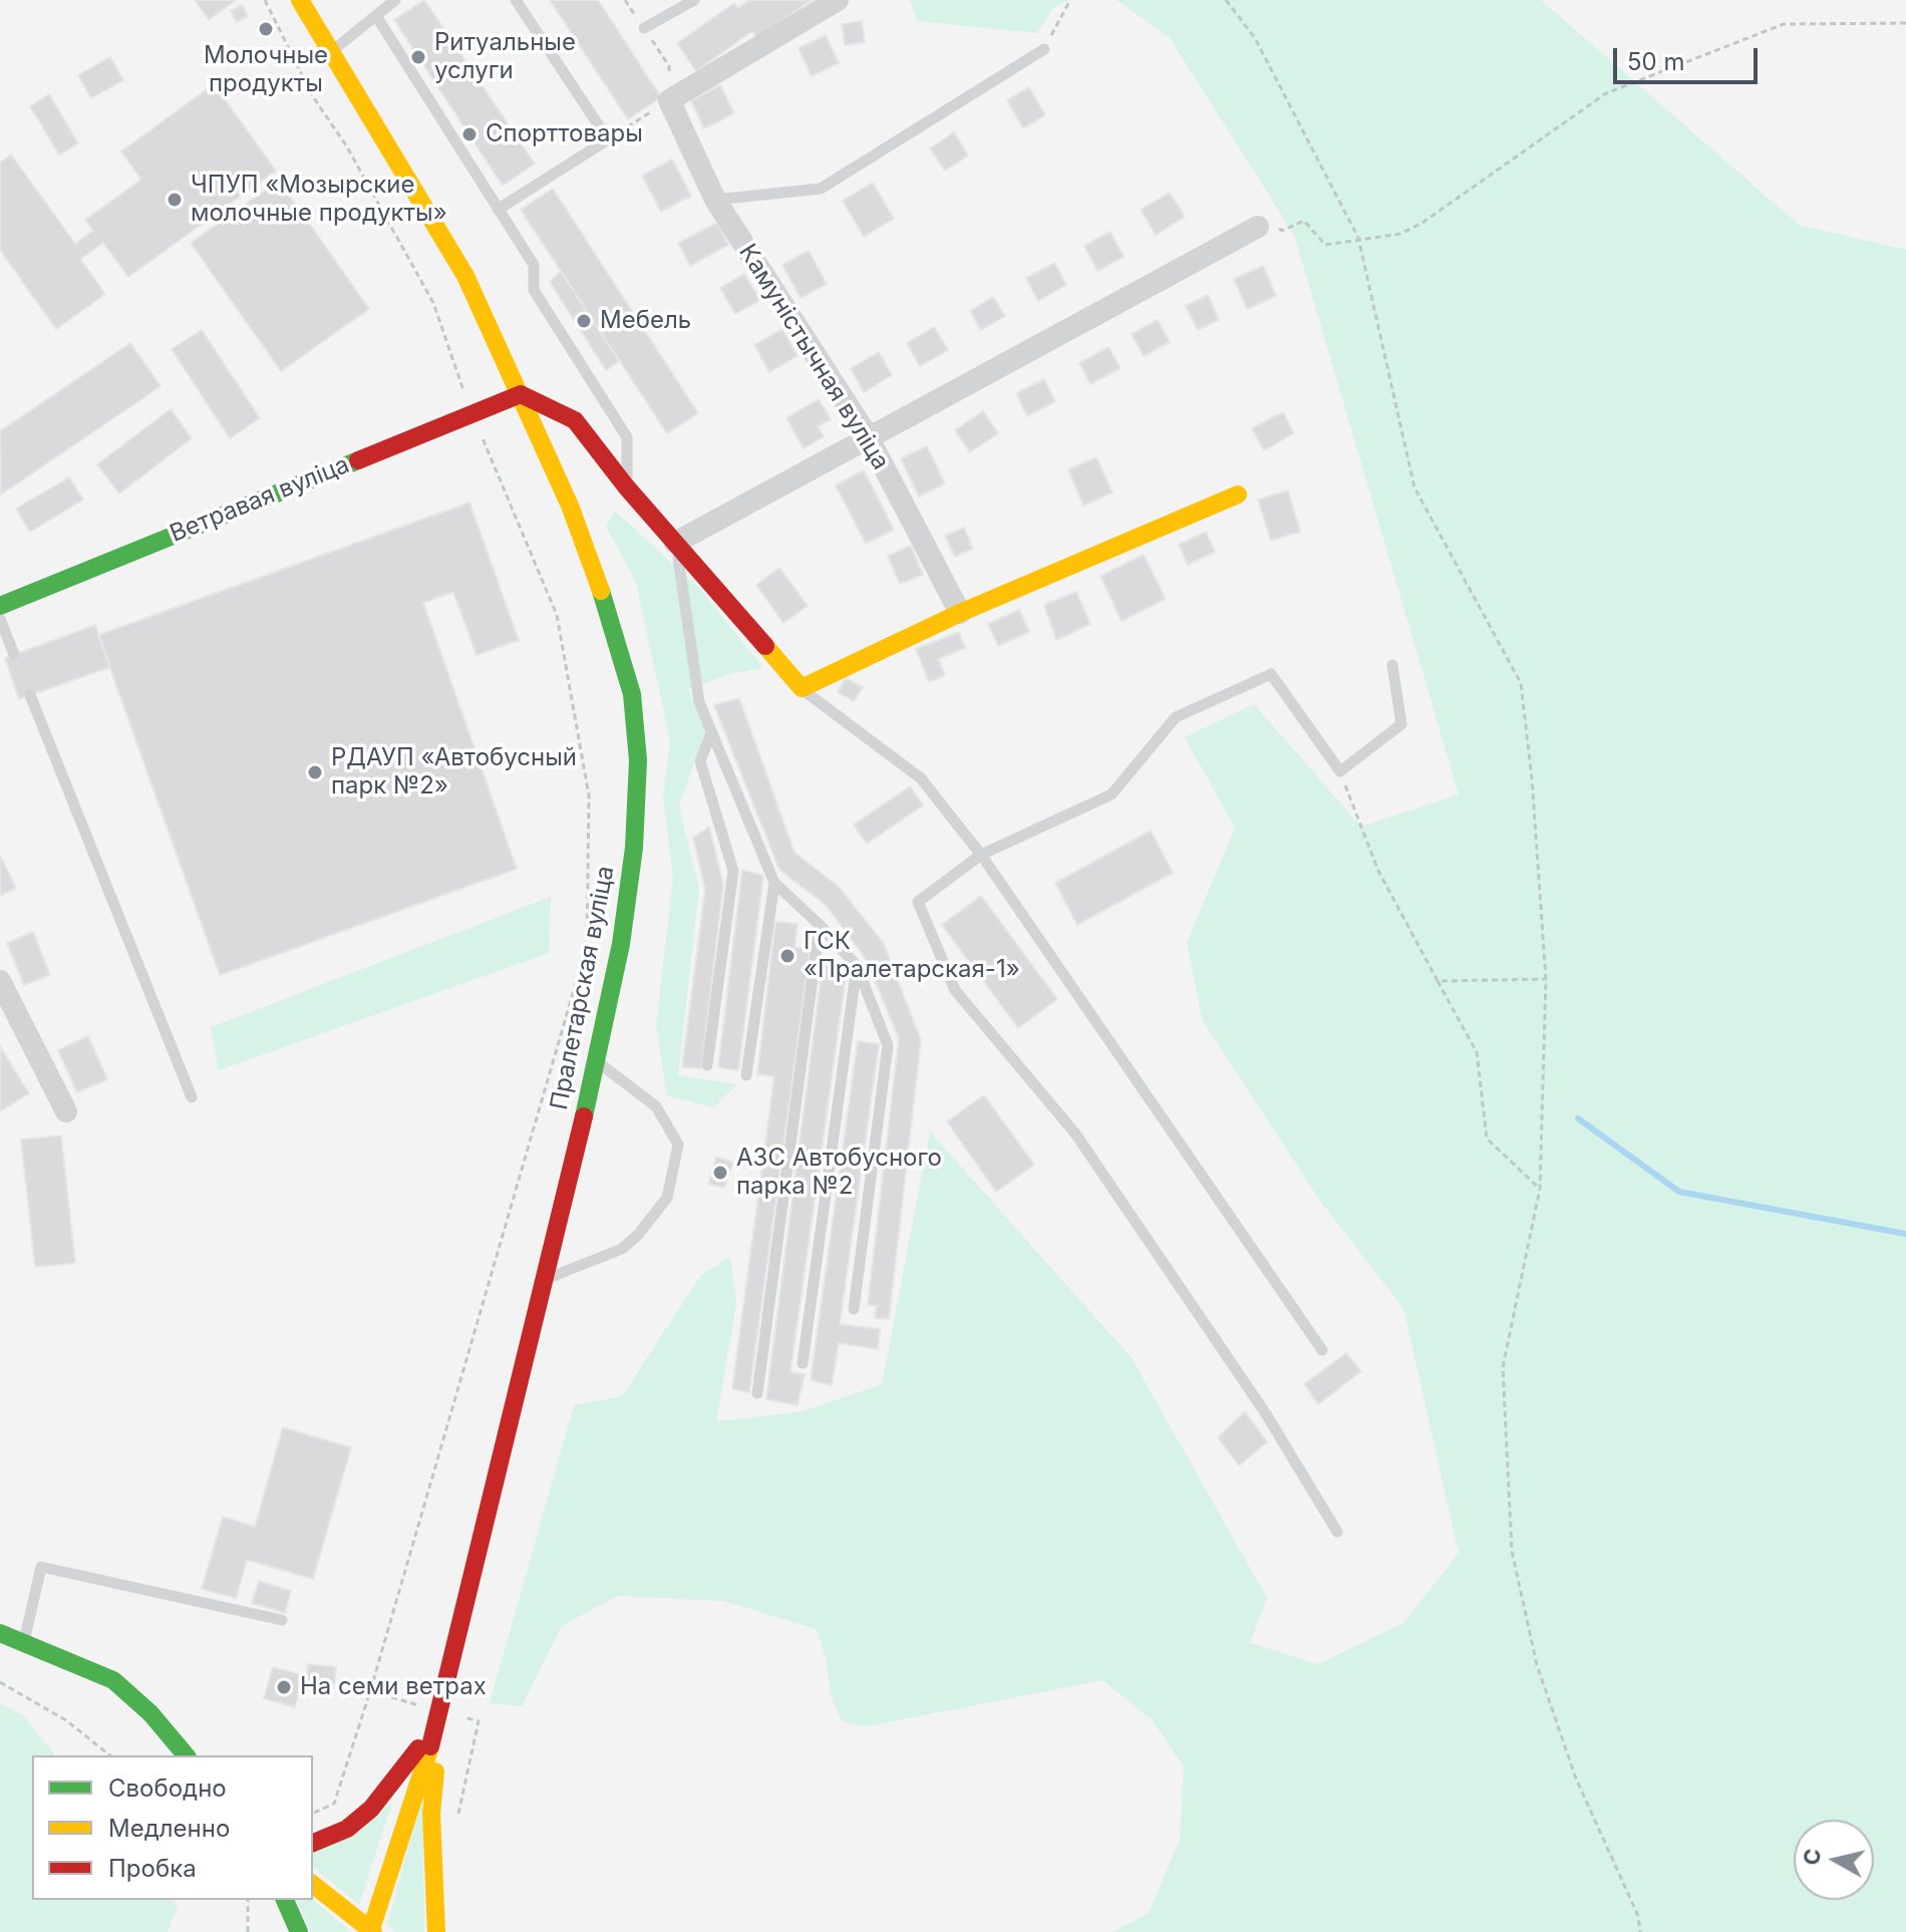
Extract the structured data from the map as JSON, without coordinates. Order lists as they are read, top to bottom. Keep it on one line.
{"streets":{"main road":["Ветравая вуліца","Пралетарская вуліца"],"street":["Камуністычная вуліца"]},"crossings":[["Ветравая вуліца","Пралетарская вуліца"]],"places":["Молочные продукты","Ритуальные услуги","Спорттовары","ЧПУП «Мозырские молочные продукты»","Мебель","РДАУП «Автобусный парк №2»","ГСК «Пралетарская-1»","АЗС Автобусного парка №2","На семи ветрах"],"legend":["Свободно","Медленно","Пробка"],"scale_bar":"50 m","north":"left"}
